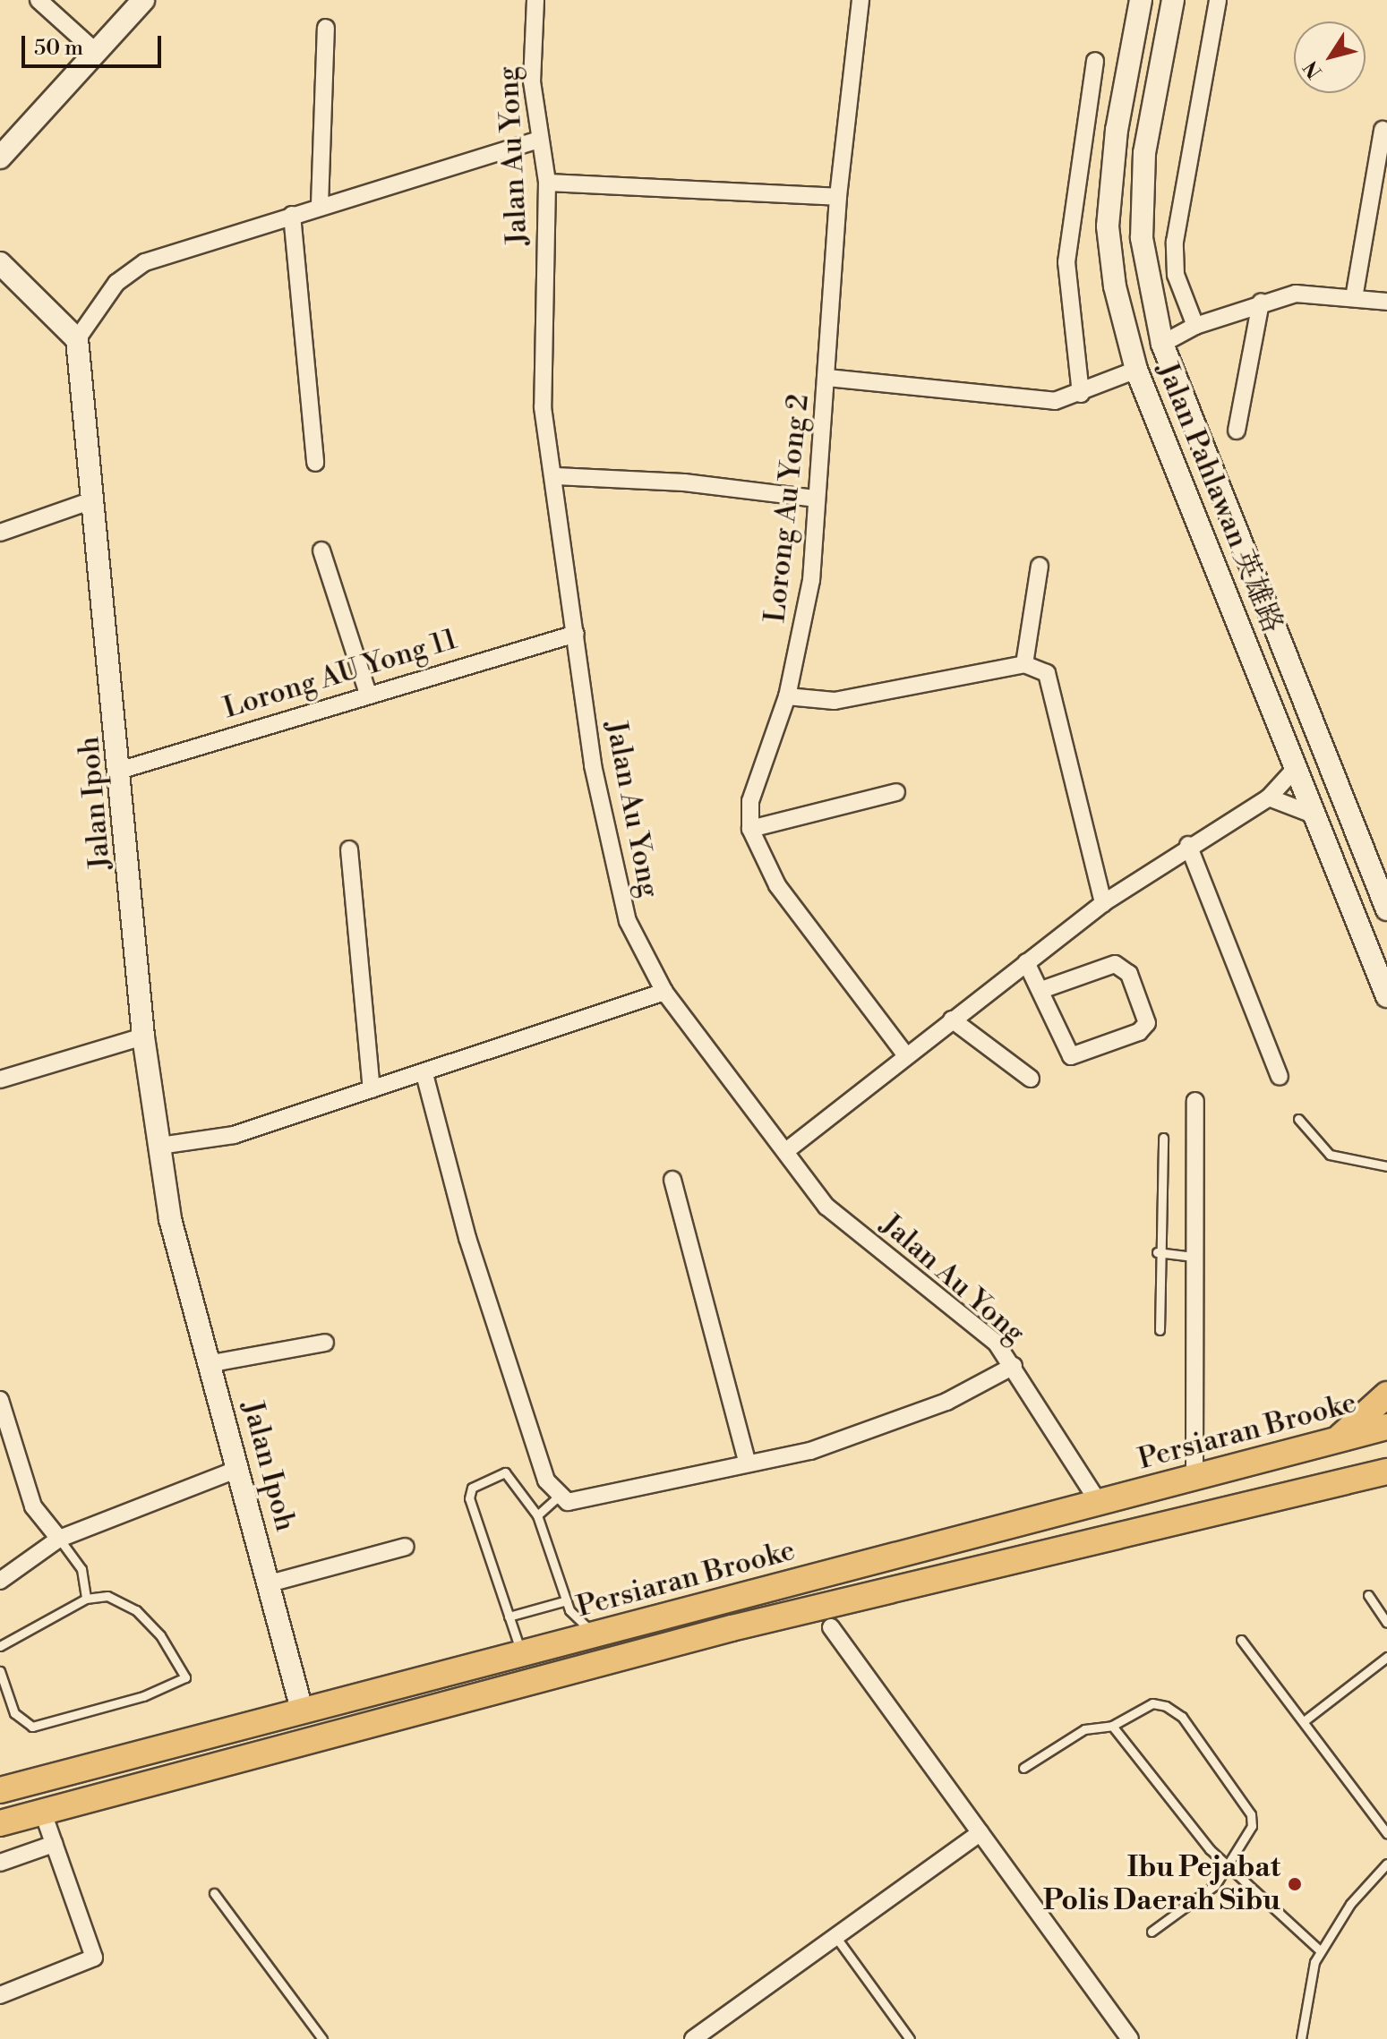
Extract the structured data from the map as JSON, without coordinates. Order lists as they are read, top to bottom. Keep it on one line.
{"streets":{"main road":["Jalan Pahlawan 英雄路","Jalan Ipoh","Persiaran Brooke"],"street":["Jalan Au Yong","Lorong Au Yong 2","Lorong AU Yong 11"]},"crossings":[["Jalan Au Yong","Lorong AU Yong 11"],["Jalan Au Yong","Persiaran Brooke"],["Lorong AU Yong 11","Jalan Ipoh"],["Jalan Ipoh","Persiaran Brooke"]],"places":["Ibu Pejabat Polis Daerah Sibu"],"scale_bar":"50 m","north":"bottom left"}
